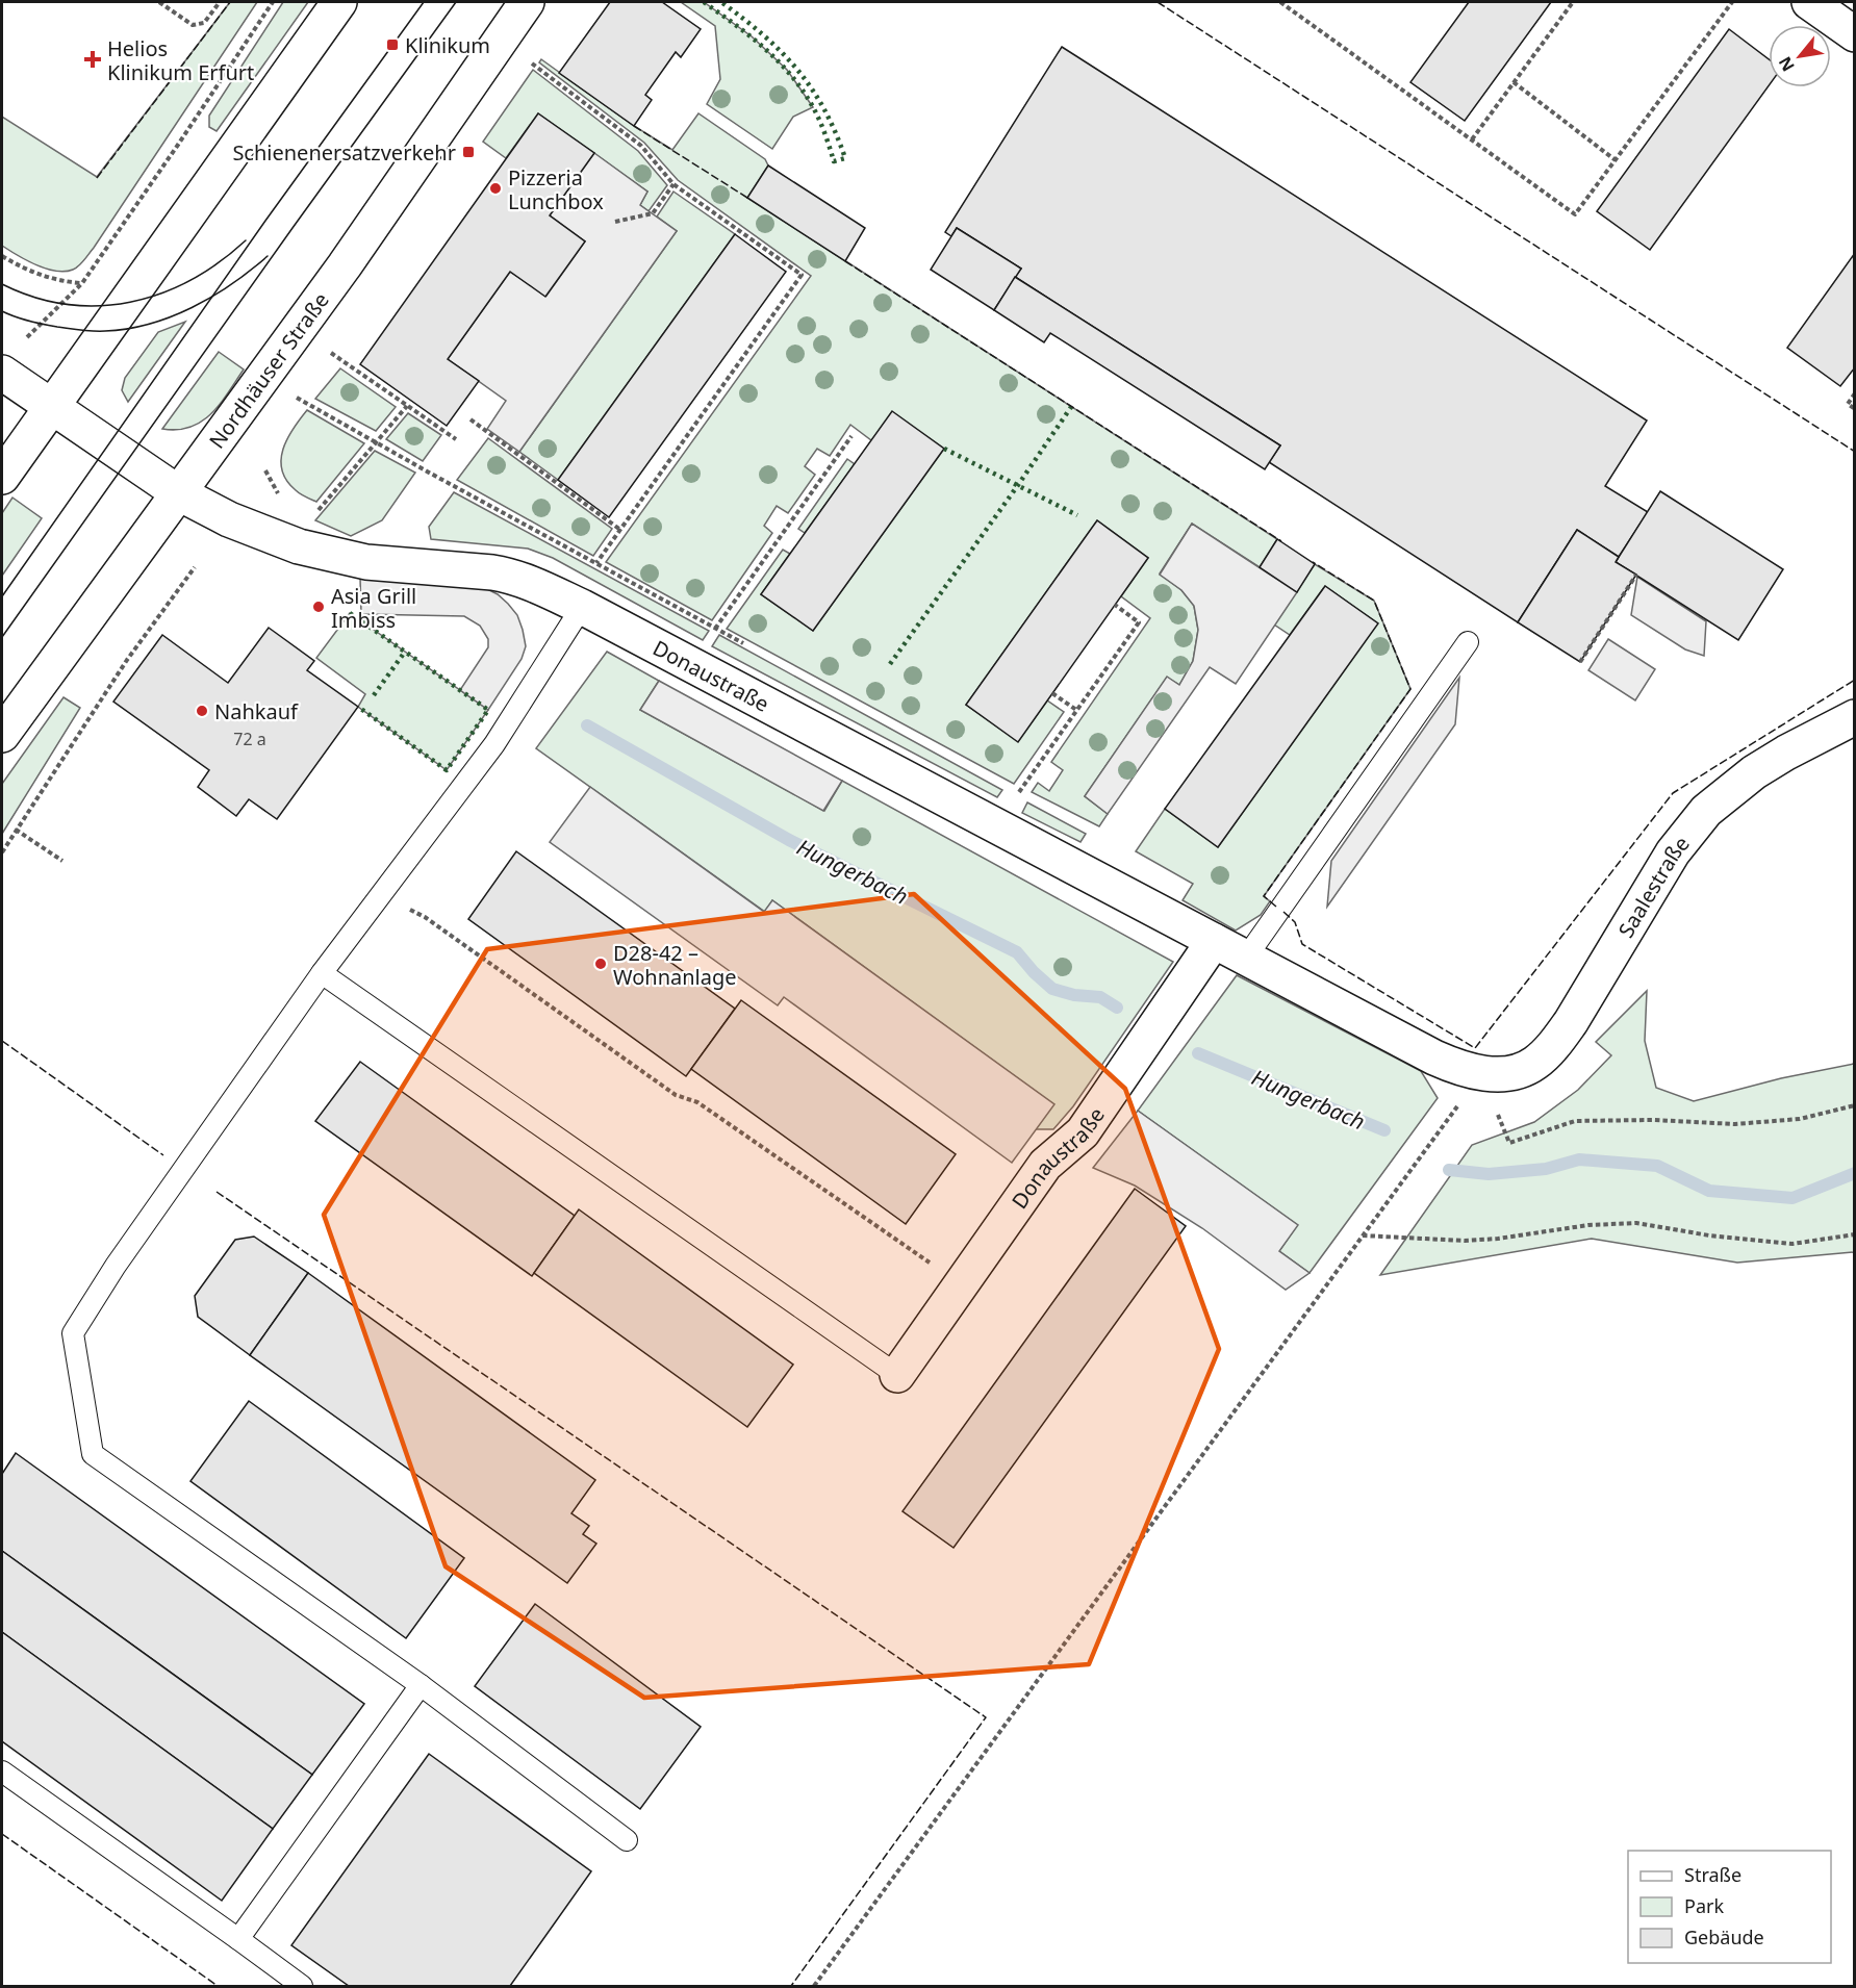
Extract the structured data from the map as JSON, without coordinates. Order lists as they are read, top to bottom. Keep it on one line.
{"streets":{"street":["Nordhäuser Straße","Donaustraße","Saalestraße"]},"crossings":[["Nordhäuser Straße","Donaustraße"],["Donaustraße","Saalestraße"]],"water":["Hungerbach"],"places":{"transit":["Klinikum","Schienenersatzverkehr"],"health":["Helios Klinikum Erfurt"],"other":["Pizzeria Lunchbox","Asia Grill Imbiss","Nahkauf","D28-42 – Wohnanlage"]},"house_numbers":["72 a"],"legend":["Straße","Park","Gebäude"],"north":"bottom left"}
